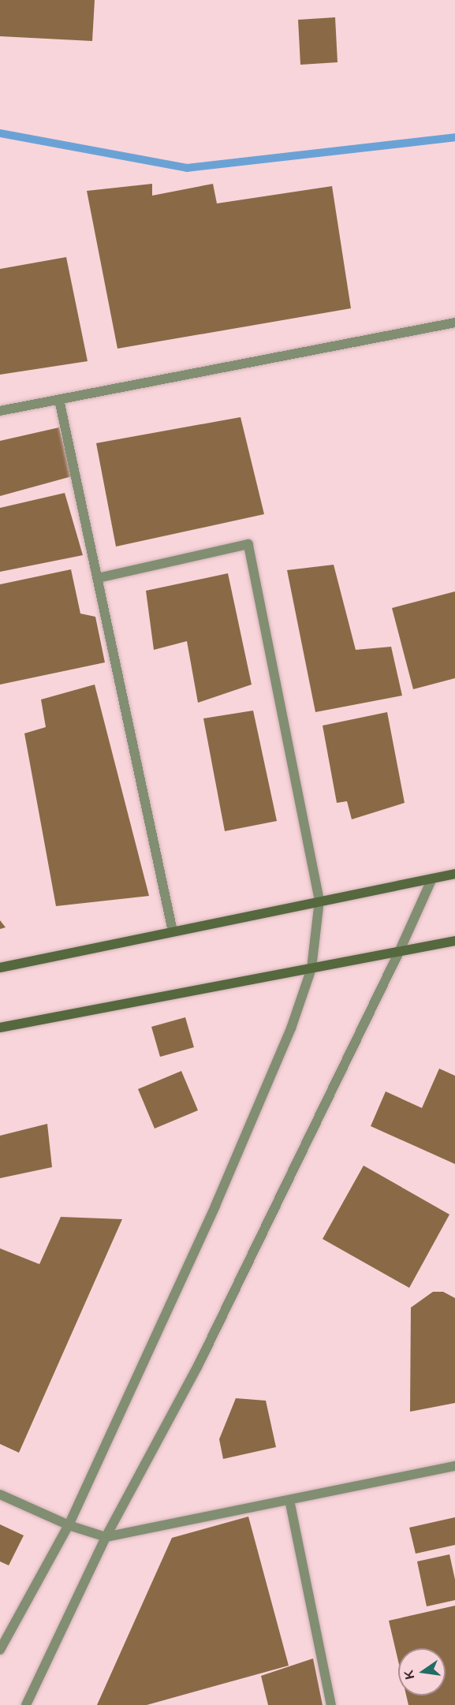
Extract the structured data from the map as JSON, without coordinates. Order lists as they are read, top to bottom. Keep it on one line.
{"north":"left"}
